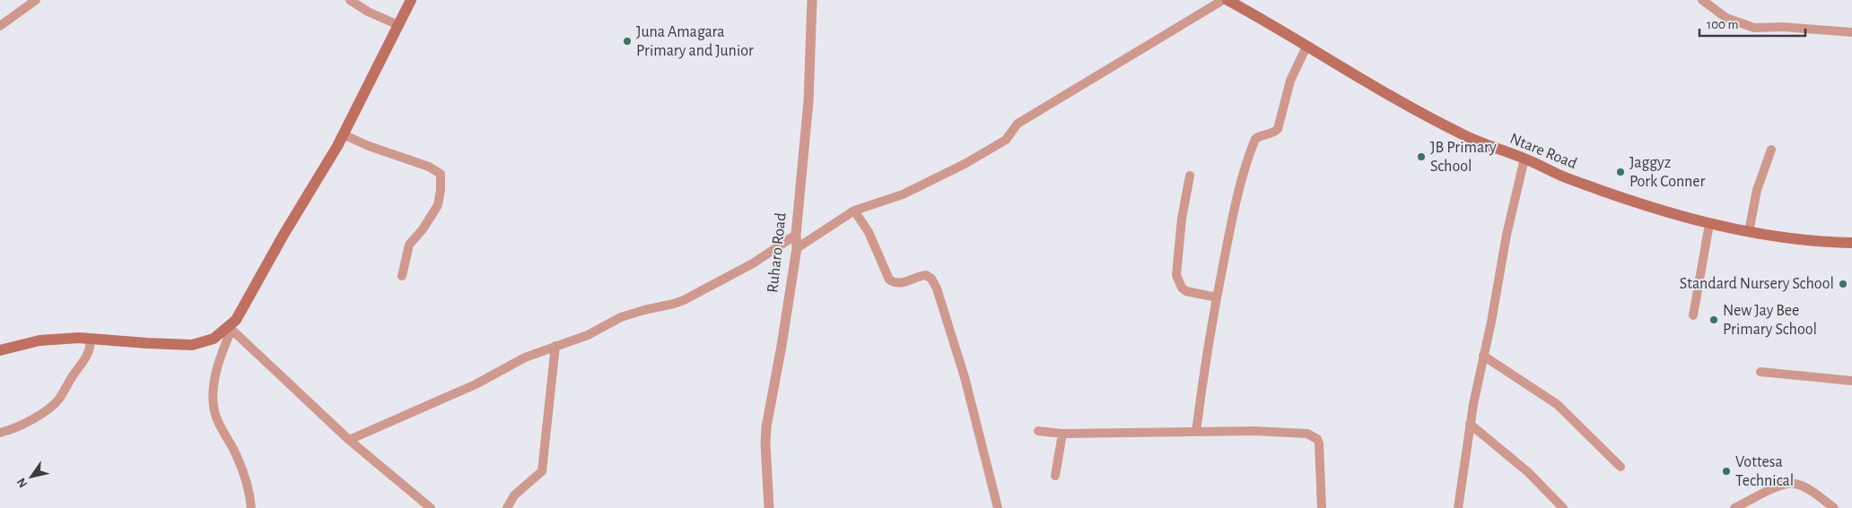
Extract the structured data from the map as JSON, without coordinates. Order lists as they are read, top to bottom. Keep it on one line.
{"streets":{"main road":["Ntare Road"],"street":["Ruharo Road"]},"places":["Juna Amagara Primary and Junior","JB Primary School","Jaggyz Pork Conner","Standard Nursery School","New Jay Bee Primary School","Vottesa Technical"],"scale_bar":"100 m","north":"bottom left"}
